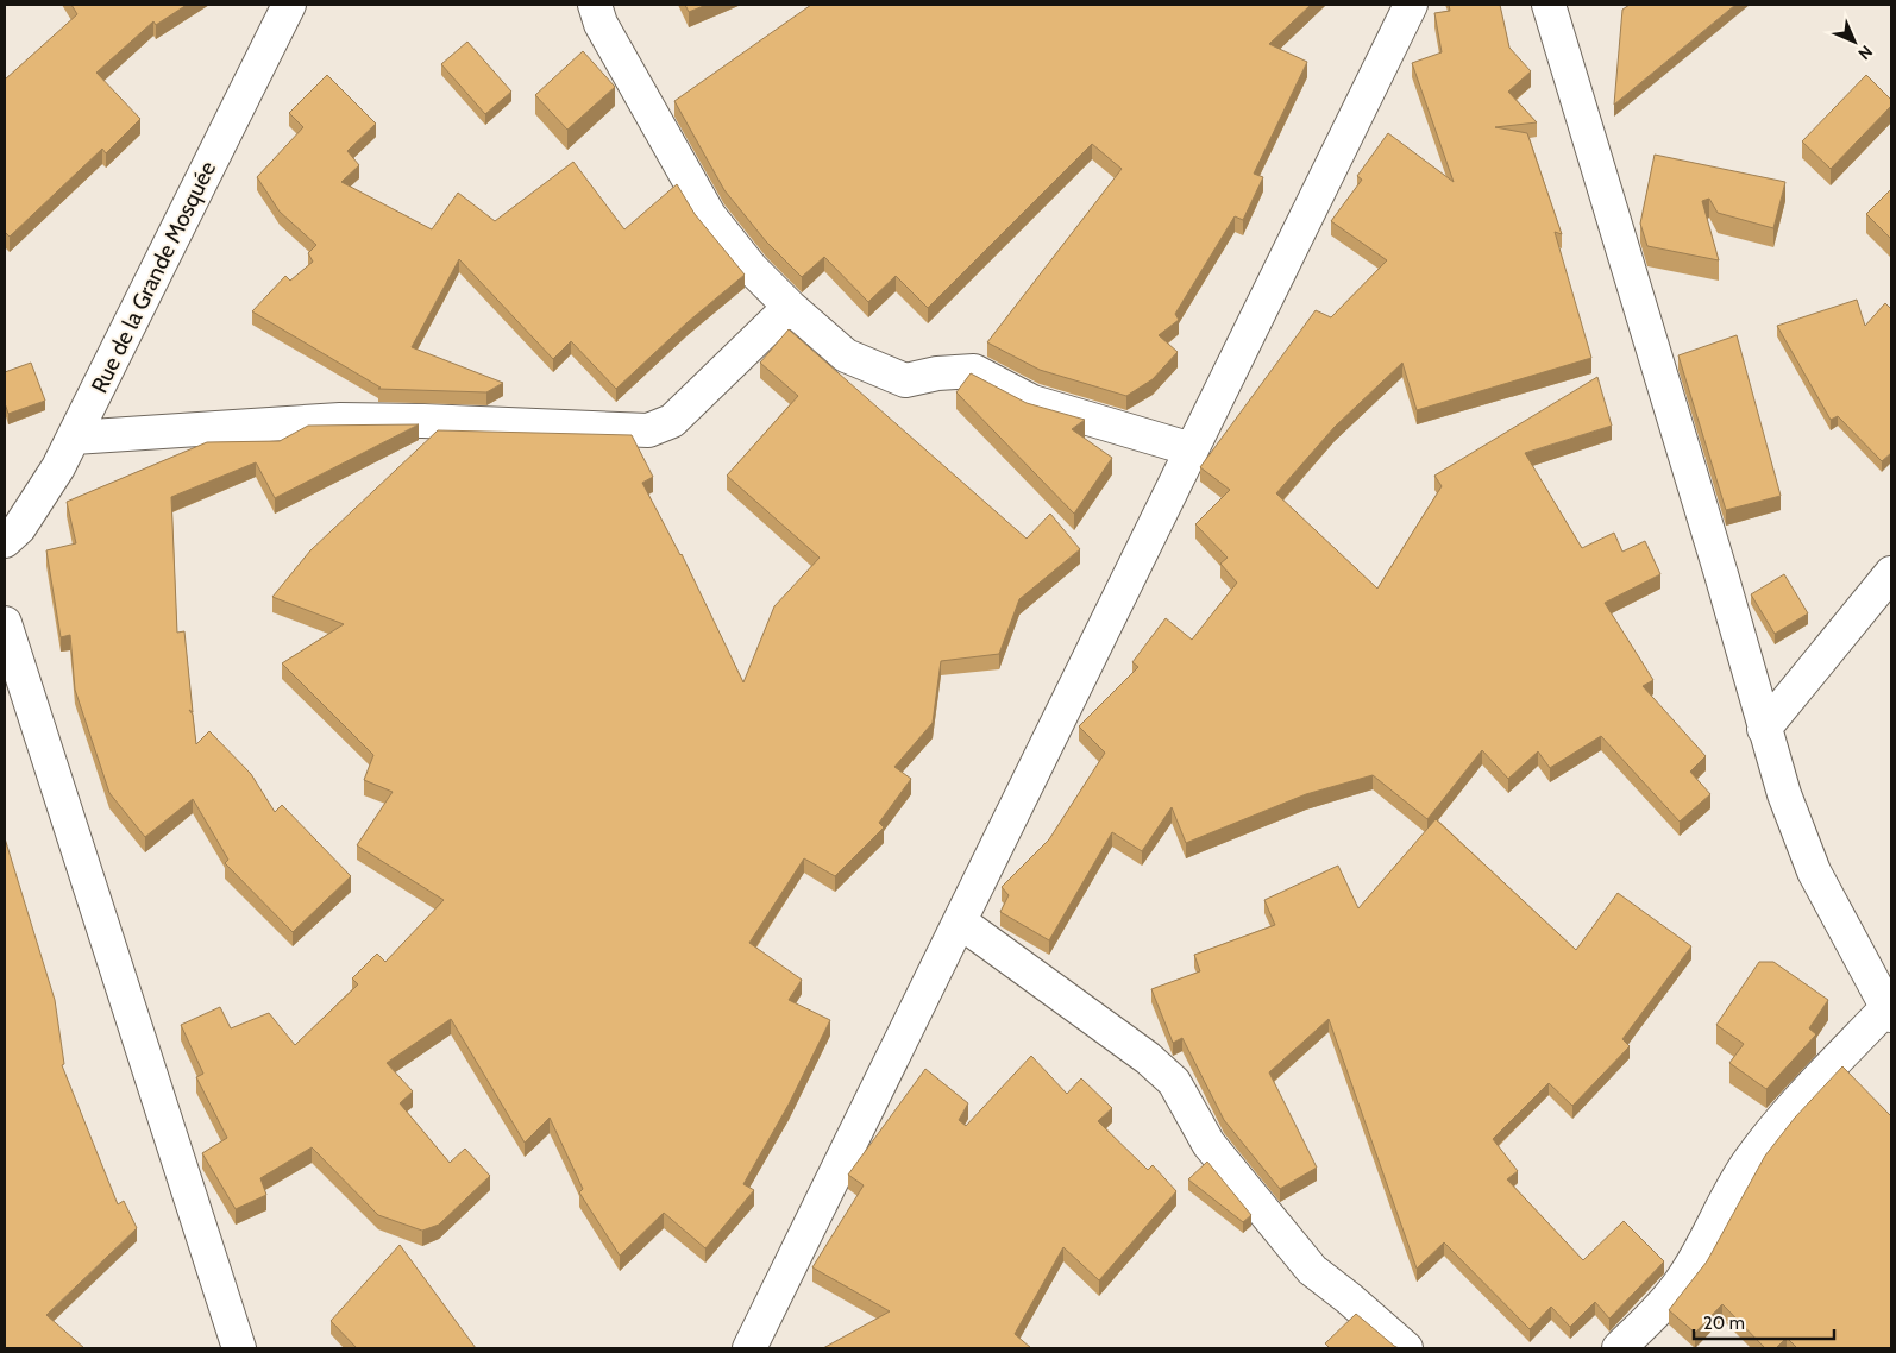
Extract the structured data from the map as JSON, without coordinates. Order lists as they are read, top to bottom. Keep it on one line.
{"streets":{"street":["Rue de la Grande Mosquée"]},"scale_bar":"20 m","north":"bottom right"}
